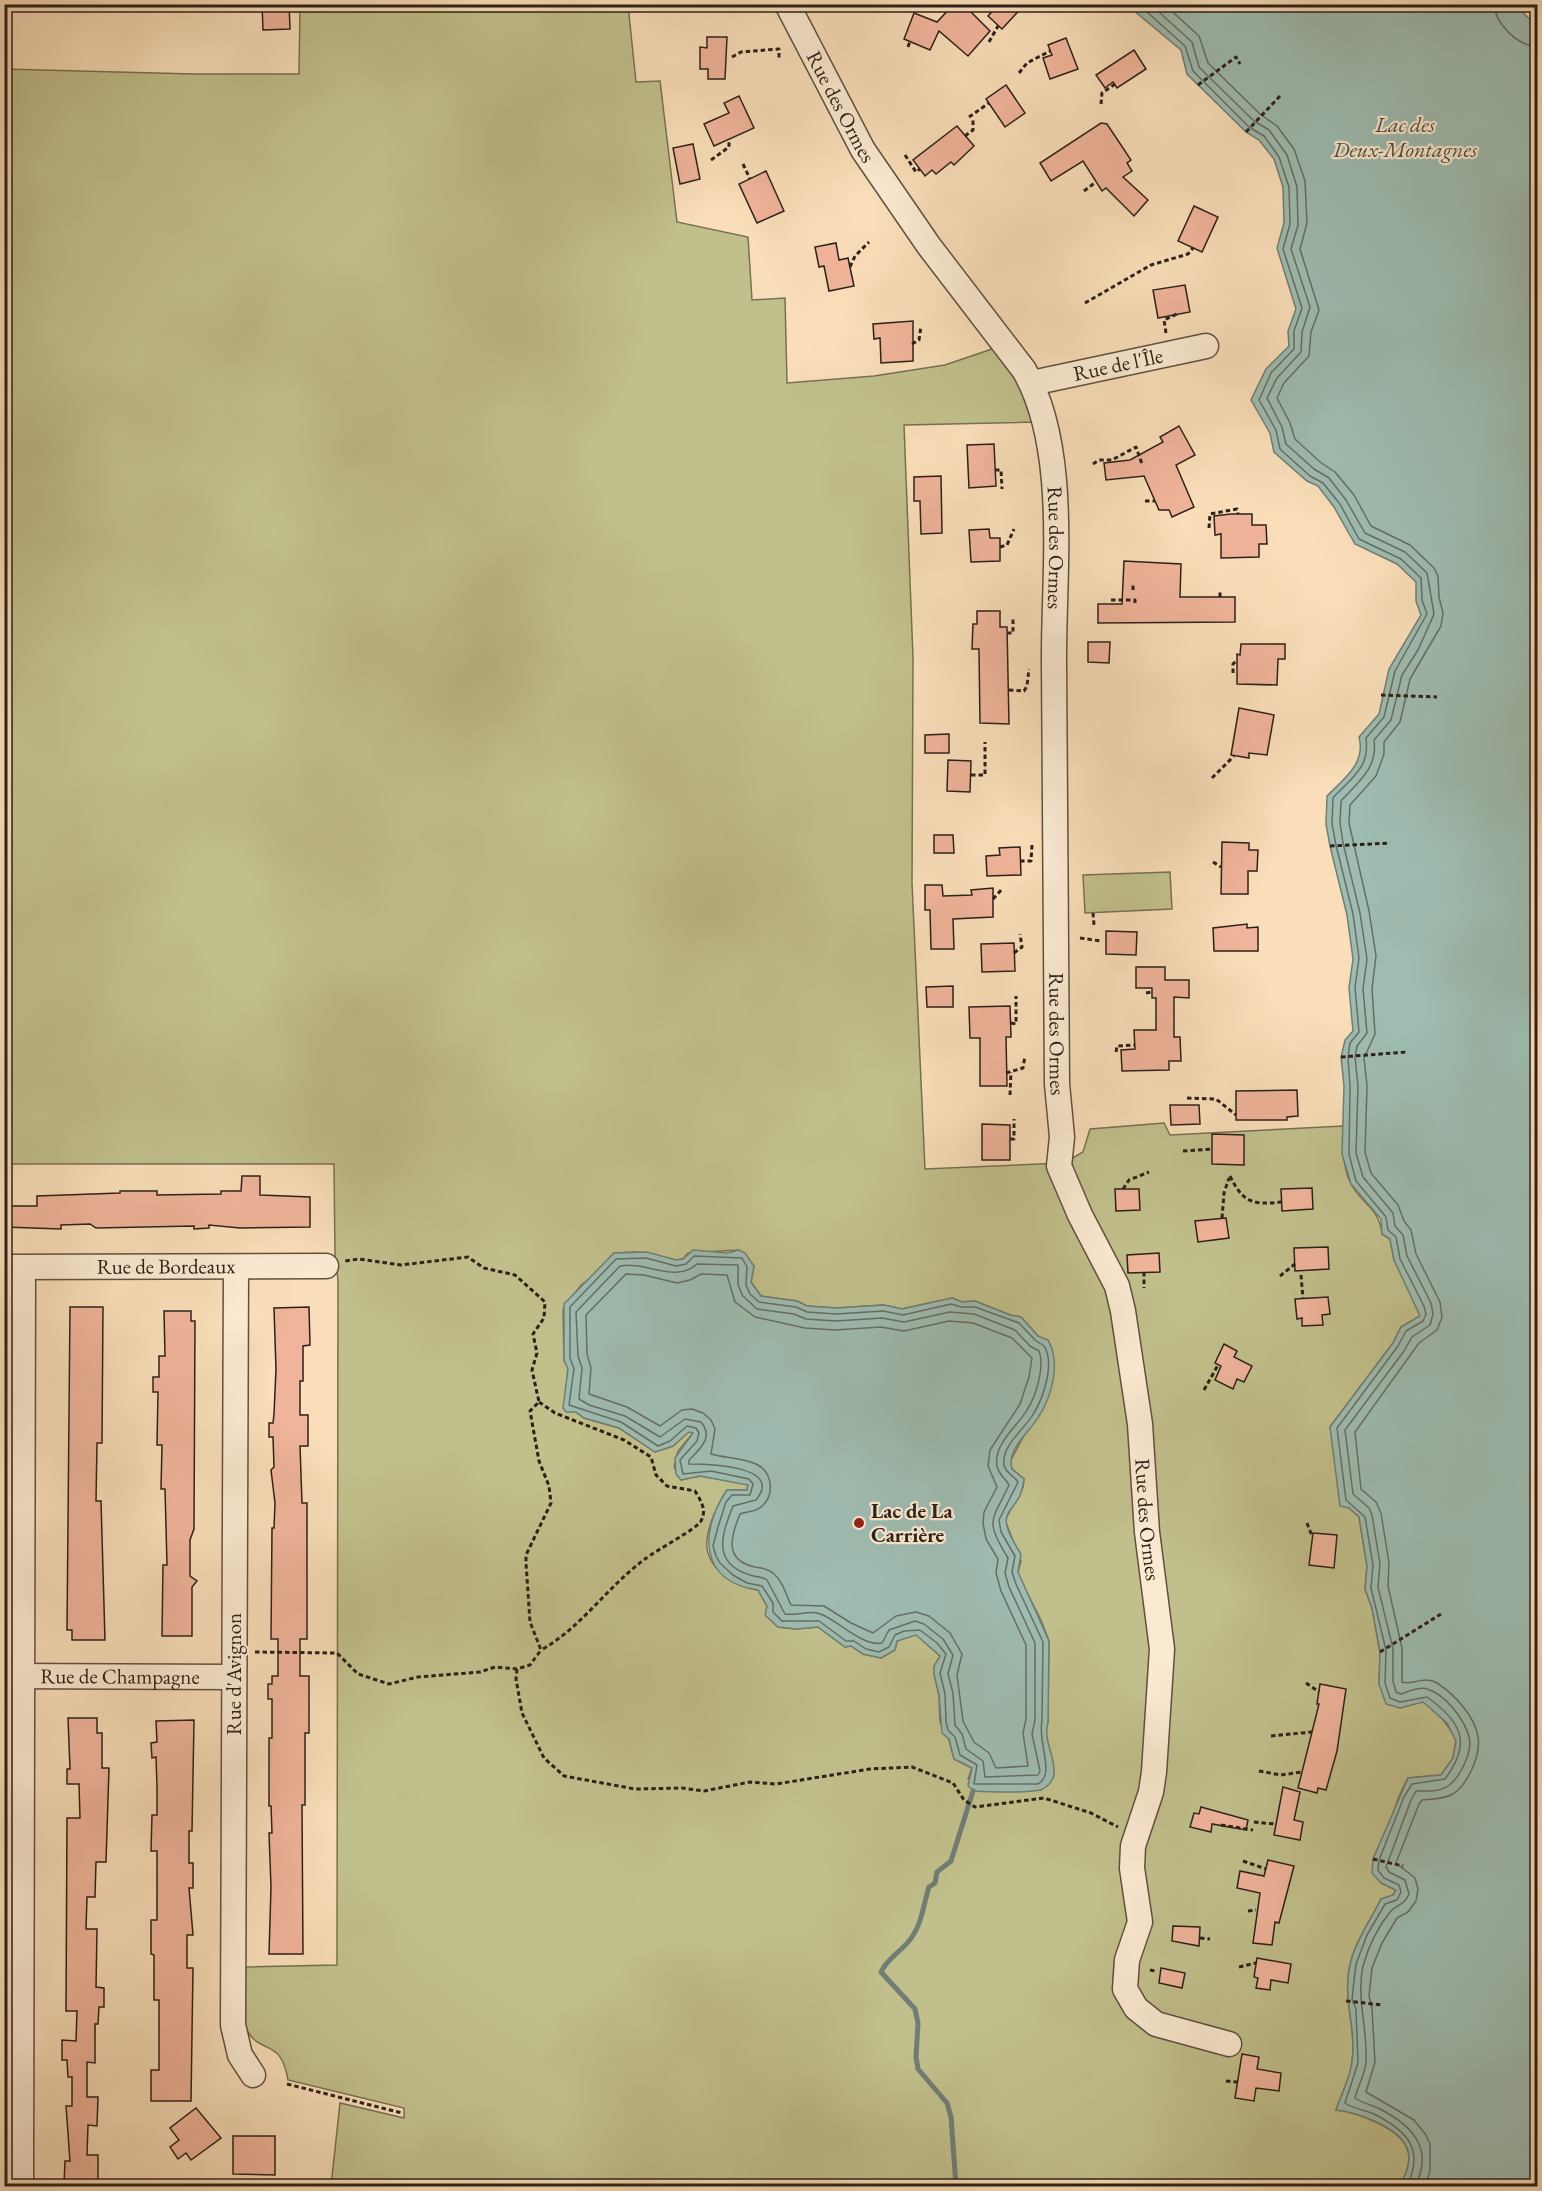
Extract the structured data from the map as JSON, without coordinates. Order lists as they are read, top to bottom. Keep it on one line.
{"streets":{"street":["Rue des Ormes","Rue de l'Île","Rue de Bordeaux","Rue d'Avignon","Rue de Champagne"]},"crossings":[["Rue des Ormes","Rue de l'Île"],["Rue de Bordeaux","Rue d'Avignon"],["Rue d'Avignon","Rue de Champagne"]],"water":["Lac des Deux-Montagnes"],"places":["Lac de La Carrière"]}
